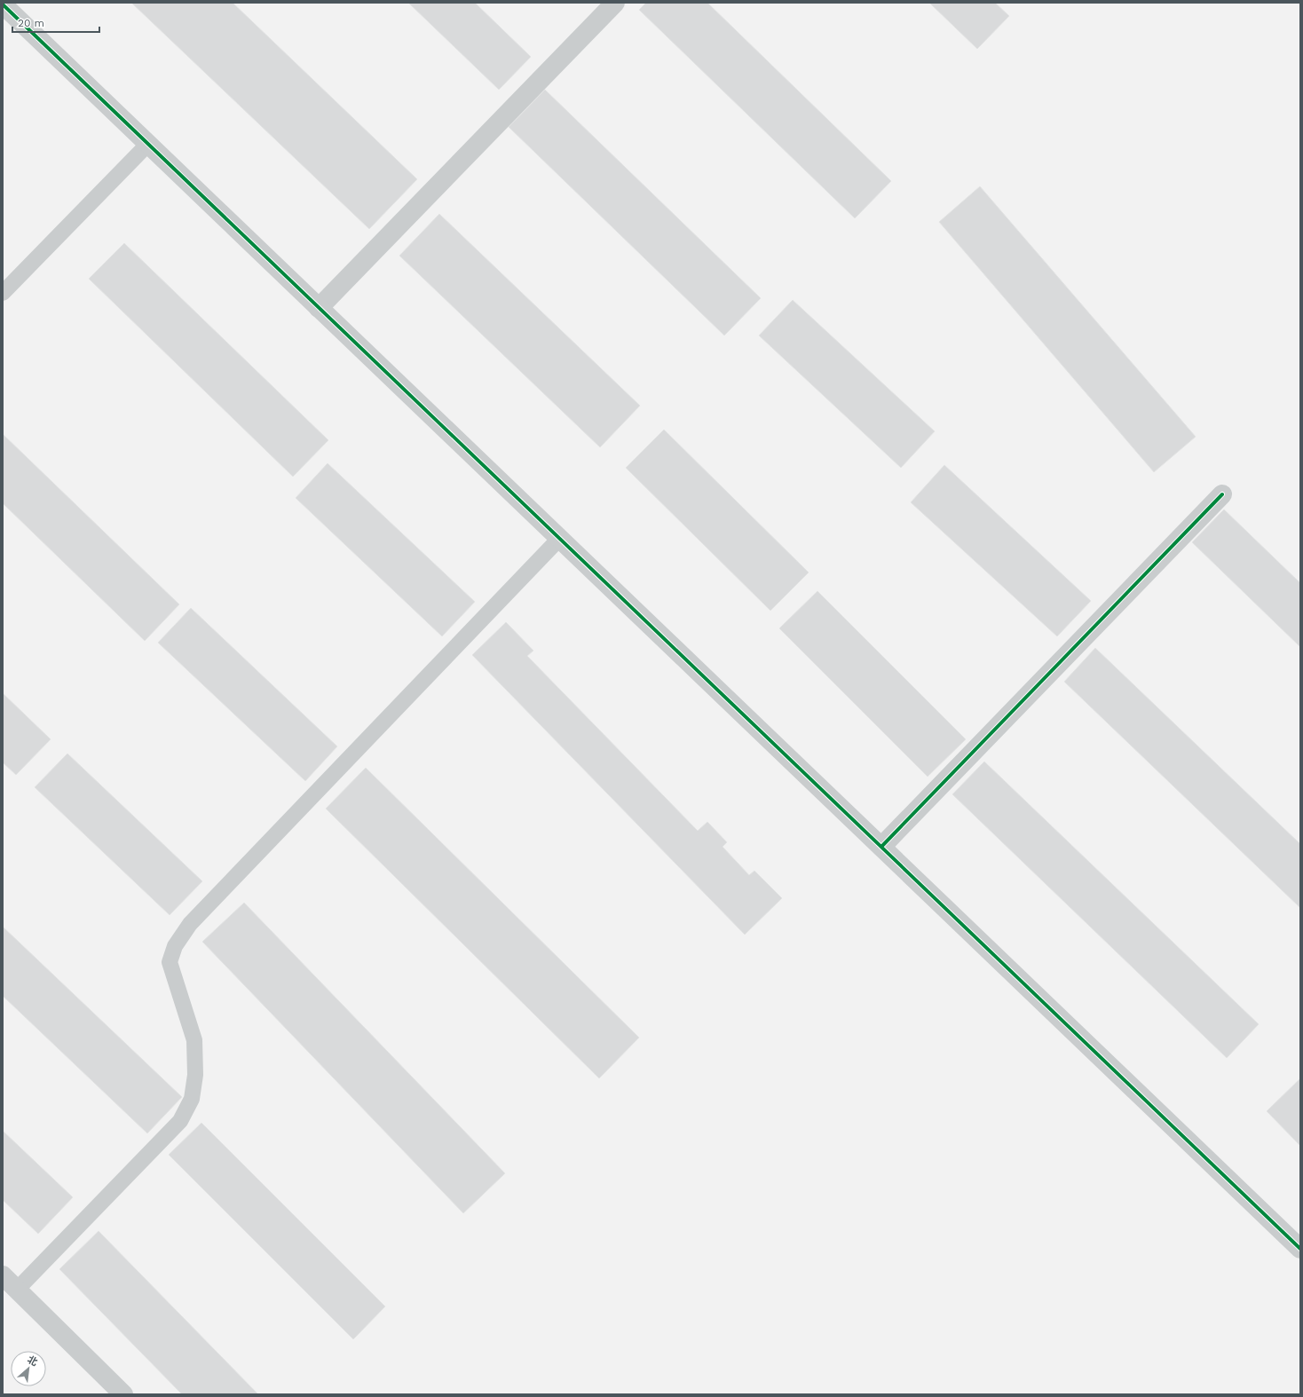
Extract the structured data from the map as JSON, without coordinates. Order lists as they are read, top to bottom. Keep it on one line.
{"scale_bar":"20 m","north":"top right"}
